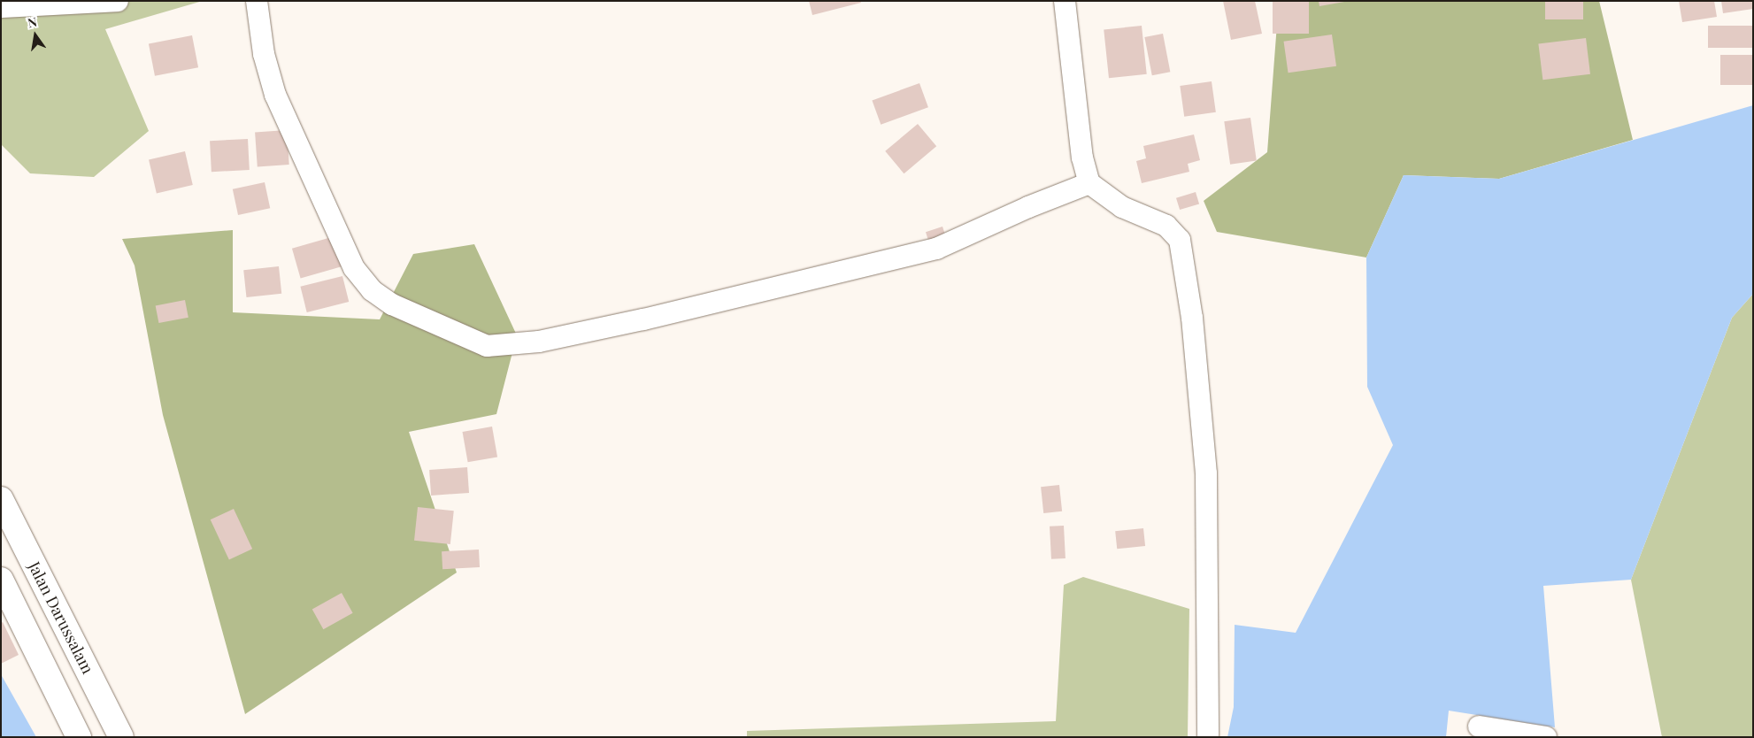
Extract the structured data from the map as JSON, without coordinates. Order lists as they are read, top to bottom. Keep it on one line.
{"streets":{"street":["Jalan Darussalam"]},"north":"top"}
